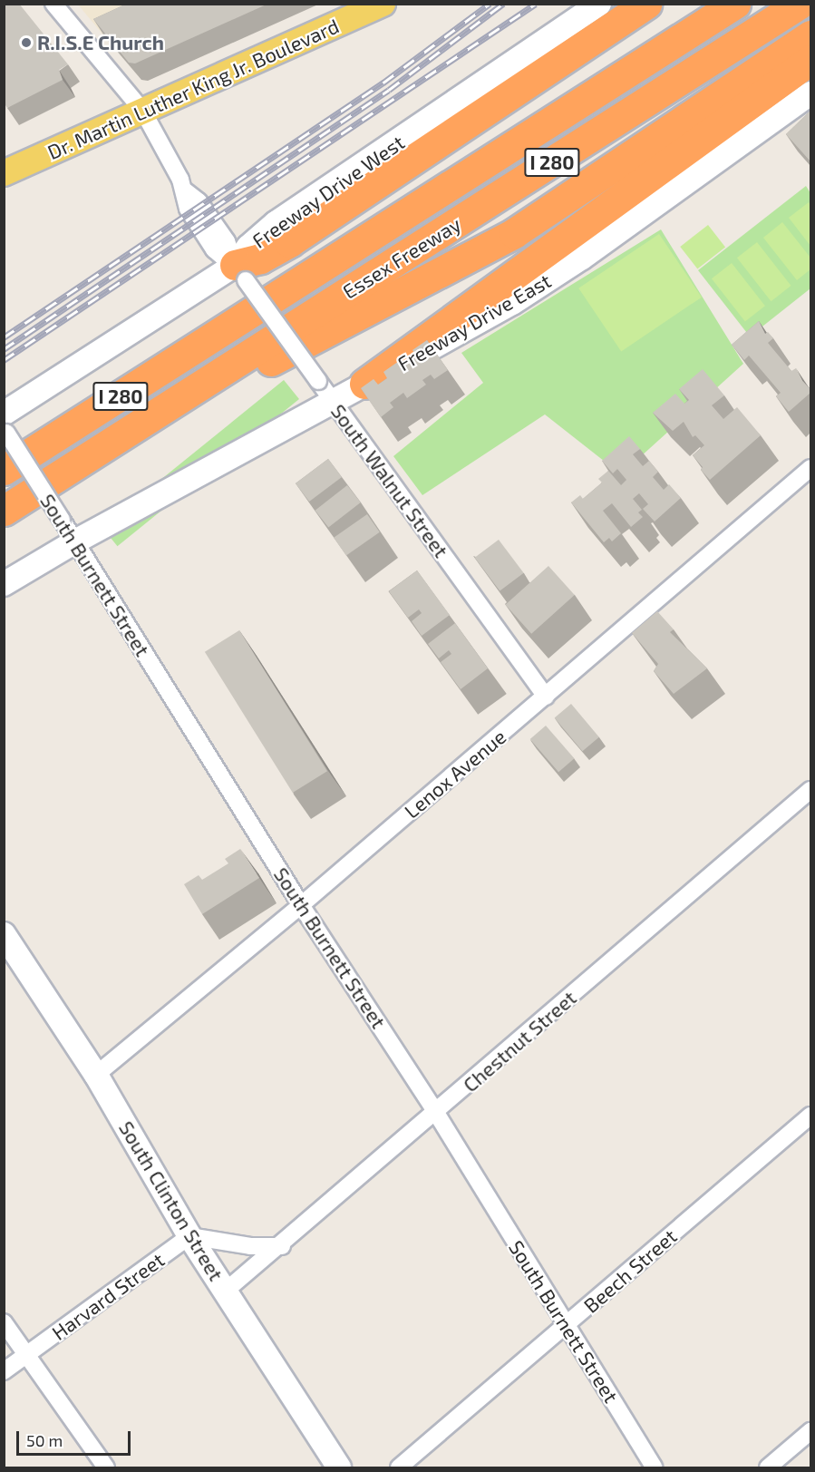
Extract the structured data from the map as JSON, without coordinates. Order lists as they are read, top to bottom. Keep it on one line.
{"streets":{"highway":["I 280","Essex Freeway"],"main road":["Dr. Martin Luther King Jr. Boulevard","Freeway Drive West","Freeway Drive East","South Clinton Street"],"street":["South Walnut Street","South Burnett Street","Lenox Avenue","Chestnut Street","Beech Street","Harvard Street"]},"crossings":[["Dr. Martin Luther King Jr. Boulevard","South Walnut Street"],["Freeway Drive West","South Walnut Street"],["Freeway Drive West","South Burnett Street"],["Freeway Drive East","South Walnut Street"],["Freeway Drive East","South Burnett Street"],["South Walnut Street","Lenox Avenue"],["South Burnett Street","Lenox Avenue"],["South Burnett Street","Chestnut Street"],["South Burnett Street","Beech Street"],["Lenox Avenue","South Clinton Street"],["Chestnut Street","South Clinton Street"],["South Clinton Street","Harvard Street"]],"places":["R.I.S.E Church"],"scale_bar":"50 m"}
